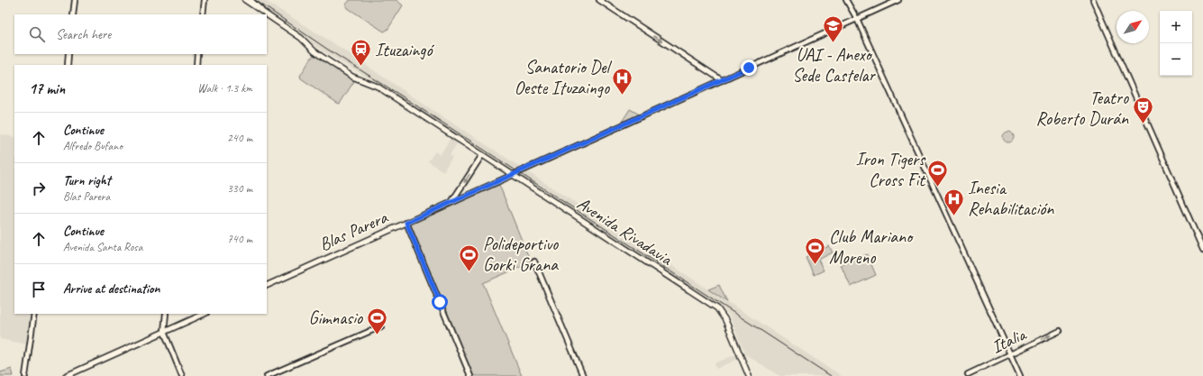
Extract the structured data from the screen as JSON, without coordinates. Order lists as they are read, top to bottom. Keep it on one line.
{"streets":{"main road":["Blas Parera","Avenida Rivadavia"],"street":["Italia"]},"crossings":[["Blas Parera","Avenida Rivadavia"]],"one_way":["Italia"],"places":{"school or university":["UAI - Anexo Sede Castelar"],"station":["Ituzaingó"],"hospital":["Sanatorio Del Oeste Ituzaingo","Inesia Rehabilitación"],"theatre":["Teatro Roberto Durán"],"sports":["Iron Tigers Cross Fit","Club Mariano Moreno","Polideportivo Gorki Grana","Gimnasio"]},"north":"top right","page":{"map_buttons":["+","−"],"search":"Search here","heading":["17 min","Walk · 1.3 km"],"list":[["Continue","Alfredo Bufano","240 m"],["Turn right","Blas Parera","330 m"],["Continue","Avenida Santa Rosa","740 m"],"Arrive at destination"]}}
